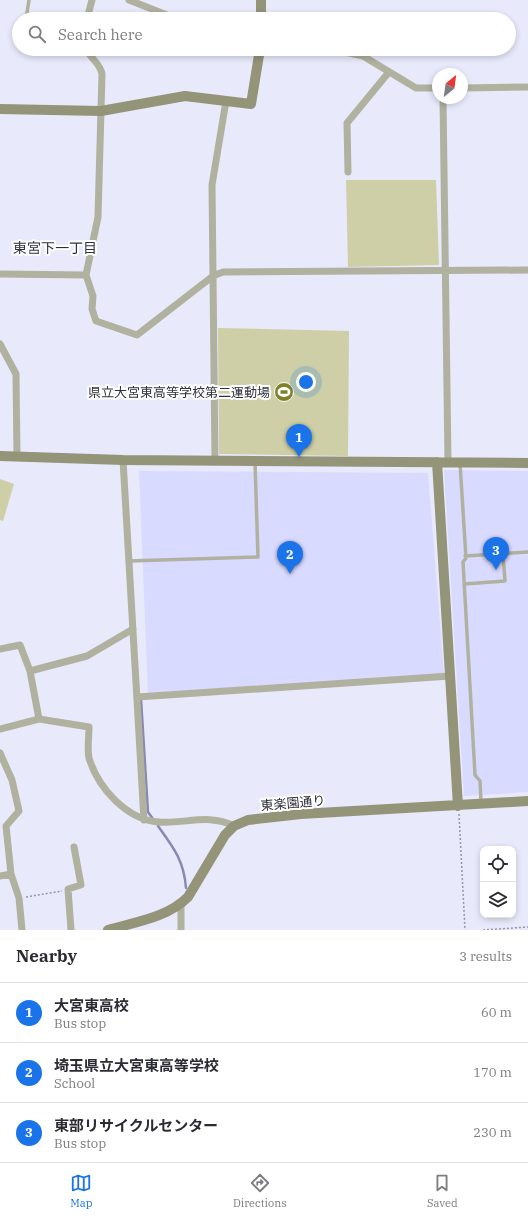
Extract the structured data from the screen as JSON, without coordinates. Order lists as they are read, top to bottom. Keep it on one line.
{"streets":{"street":["東楽園通り"]},"districts":["東宮下一丁目"],"places":{"sports":["県立大宮東高等学校第二運動場"]},"north":"top right","page":{"search":"Search here","pins":["1","3","2"],"heading":["Nearby","3 results"],"list":[{"mark":"1","name":"大宮東高校","note":"Bus stop","value":"60 m"},{"mark":"2","name":"埼玉県立大宮東高等学校","note":"School","value":"170 m"},{"mark":"3","name":"東部リサイクルセンター","note":"Bus stop","value":"230 m"}],"nav":["Map","Directions","Saved"]}}
